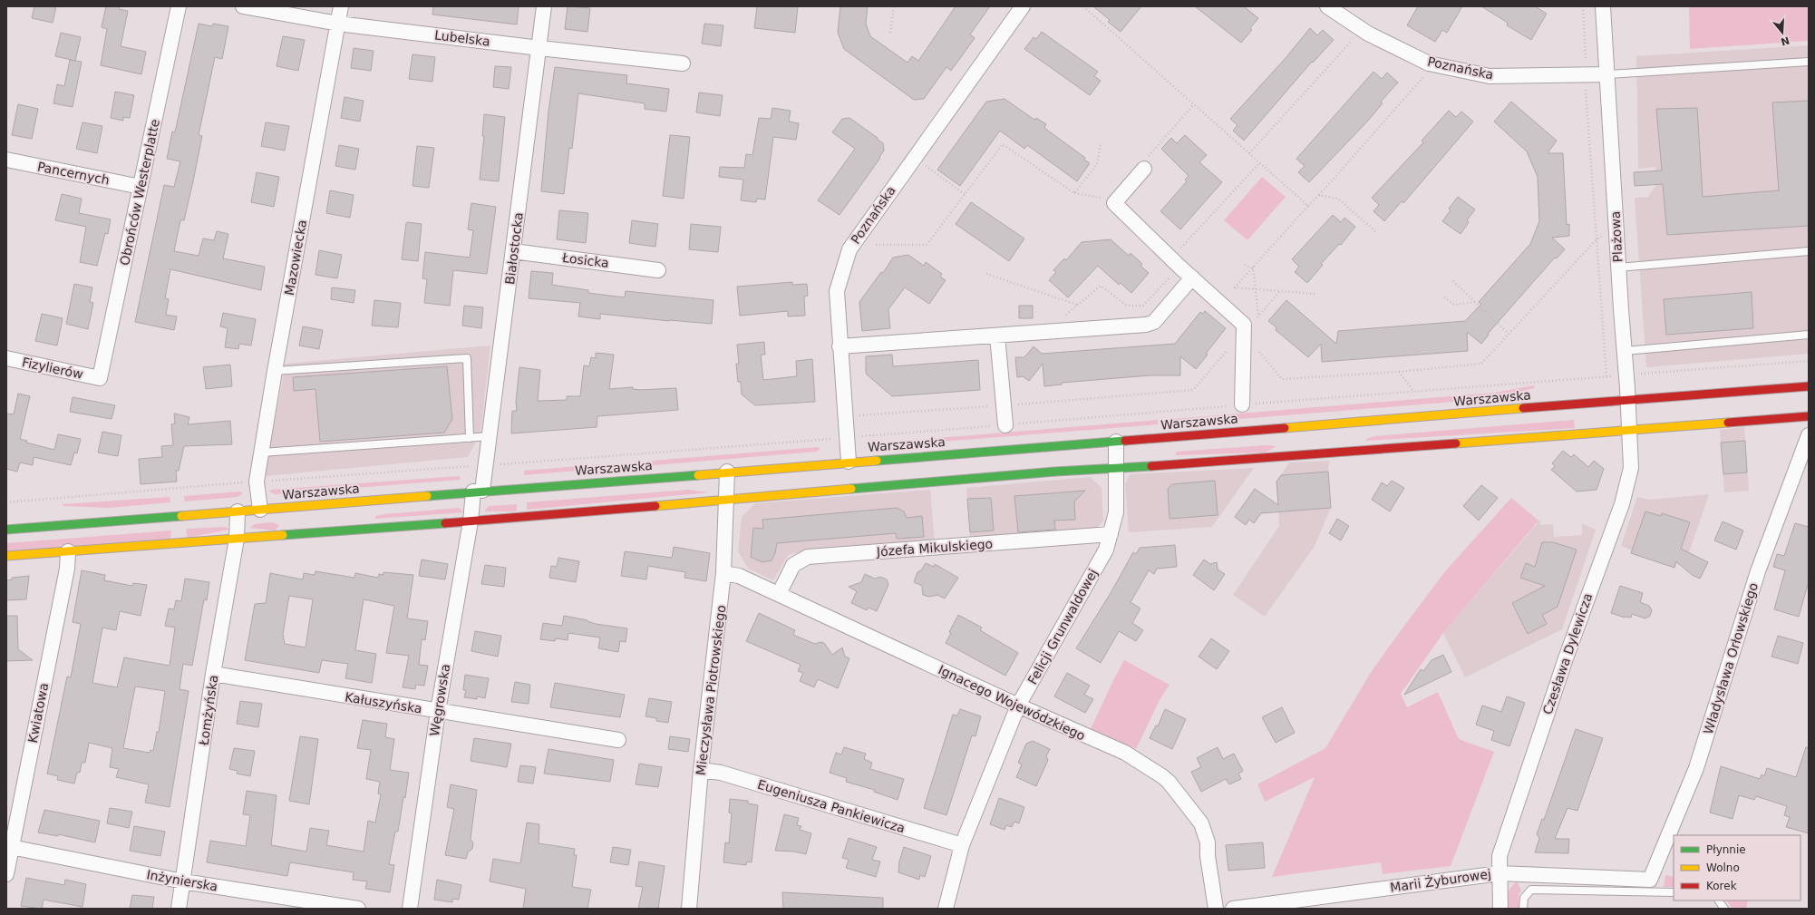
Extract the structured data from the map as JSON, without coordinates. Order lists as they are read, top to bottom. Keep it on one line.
{"streets":{"street":["Lubelska","Poznańska","Pancernych","Obrońców Westerplatte","Plażowa","Białostocka","Mazowiecka","Łosicka","Fizylierów","Warszawska","Józefa Mikulskiego","Felicji Grunwaldowej","Czesława Dylewicza","Władysława Orłowskiego","Mieczysława Piotrowskiego","Węgrowska","Kałuszyńska","Ignacego Wojewódzkiego","Łomżyńska","Kwiatowa","Eugeniusza Pankiewicza","Inżynierska","Marii Żyburowej"]},"crossings":[["Lubelska","Białostocka"],["Lubelska","Mazowiecka"],["Poznańska","Plażowa"],["Poznańska","Warszawska"],["Pancernych","Obrońców Westerplatte"],["Obrońców Westerplatte","Fizylierów"],["Plażowa","Warszawska"],["Plażowa","Czesława Dylewicza"],["Białostocka","Łosicka"],["Białostocka","Warszawska"],["Białostocka","Węgrowska"],["Mazowiecka","Warszawska"],["Warszawska","Felicji Grunwaldowej"],["Warszawska","Czesława Dylewicza"],["Warszawska","Mieczysława Piotrowskiego"],["Warszawska","Węgrowska"],["Warszawska","Łomżyńska"],["Józefa Mikulskiego","Felicji Grunwaldowej"],["Józefa Mikulskiego","Ignacego Wojewódzkiego"],["Felicji Grunwaldowej","Ignacego Wojewódzkiego"],["Felicji Grunwaldowej","Eugeniusza Pankiewicza"],["Czesława Dylewicza","Marii Żyburowej"],["Władysława Orłowskiego","Marii Żyburowej"],["Mieczysława Piotrowskiego","Ignacego Wojewódzkiego"],["Mieczysława Piotrowskiego","Eugeniusza Pankiewicza"],["Węgrowska","Kałuszyńska"],["Kałuszyńska","Łomżyńska"],["Łomżyńska","Inżynierska"],["Kwiatowa","Inżynierska"]],"legend":["Płynnie","Wolno","Korek"],"north":"bottom"}
